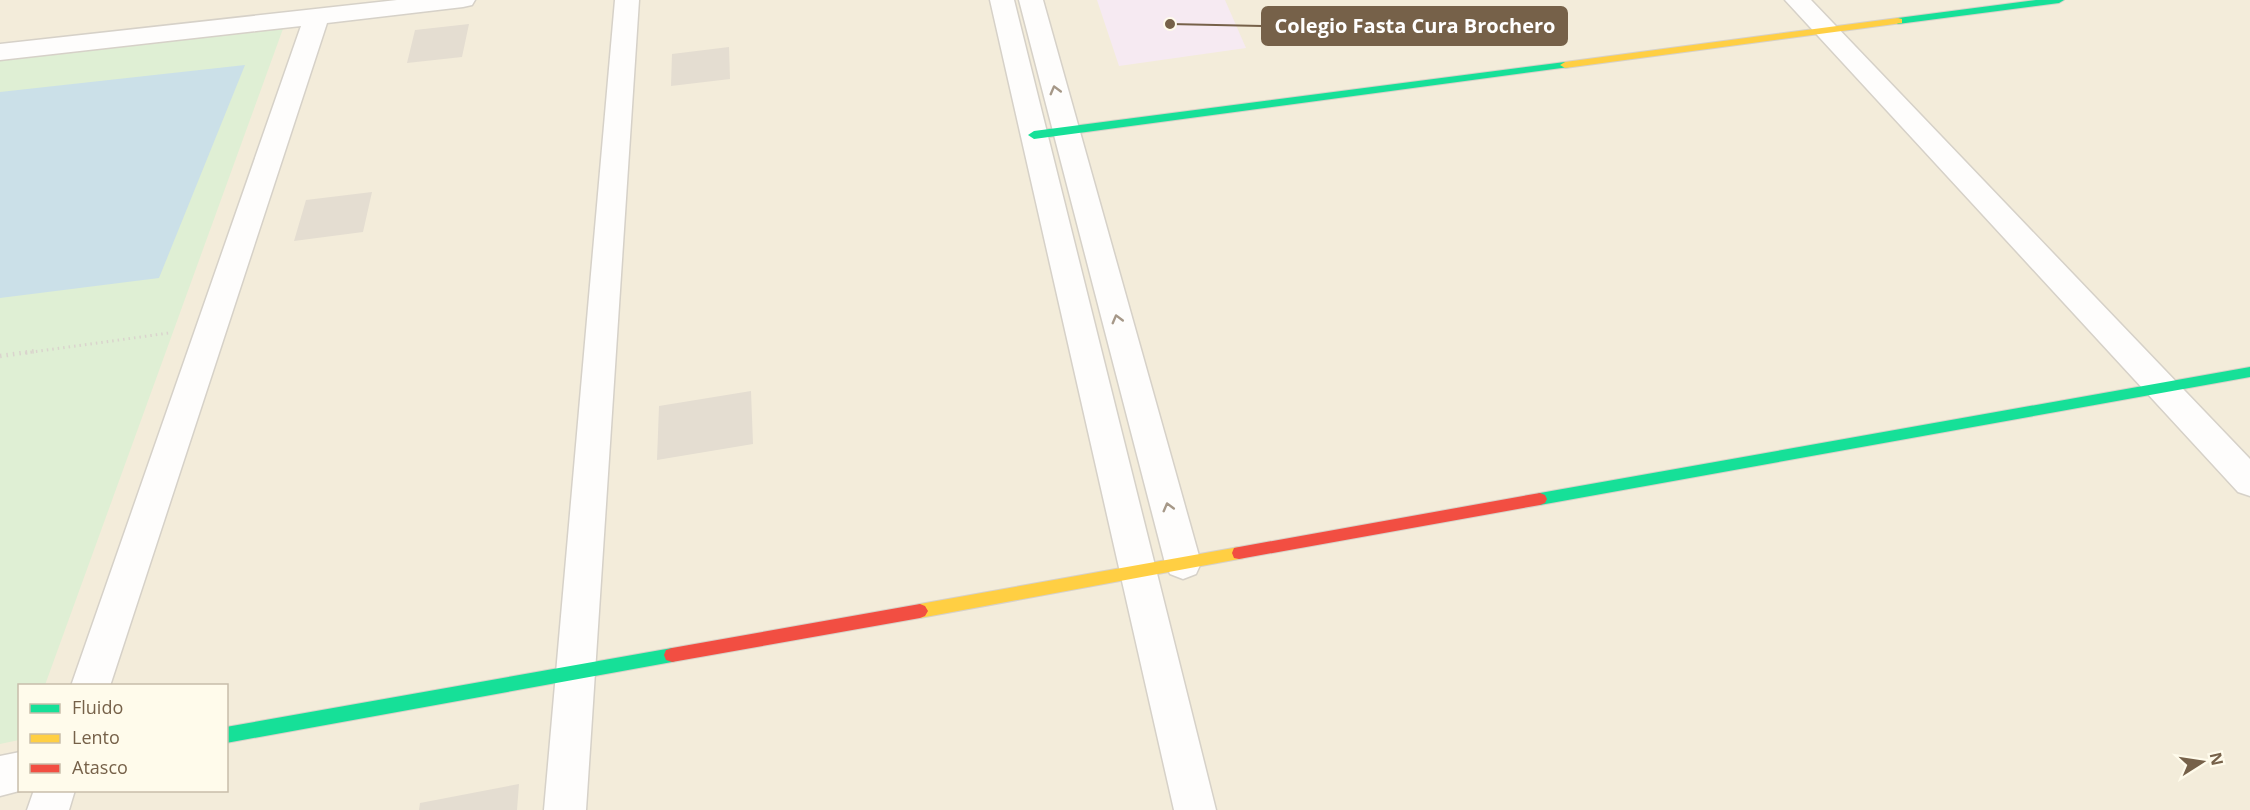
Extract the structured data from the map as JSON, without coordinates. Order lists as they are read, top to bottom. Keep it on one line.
{"places":["Colegio Fasta Cura Brochero"],"legend":["Fluido","Lento","Atasco"],"north":"right"}
